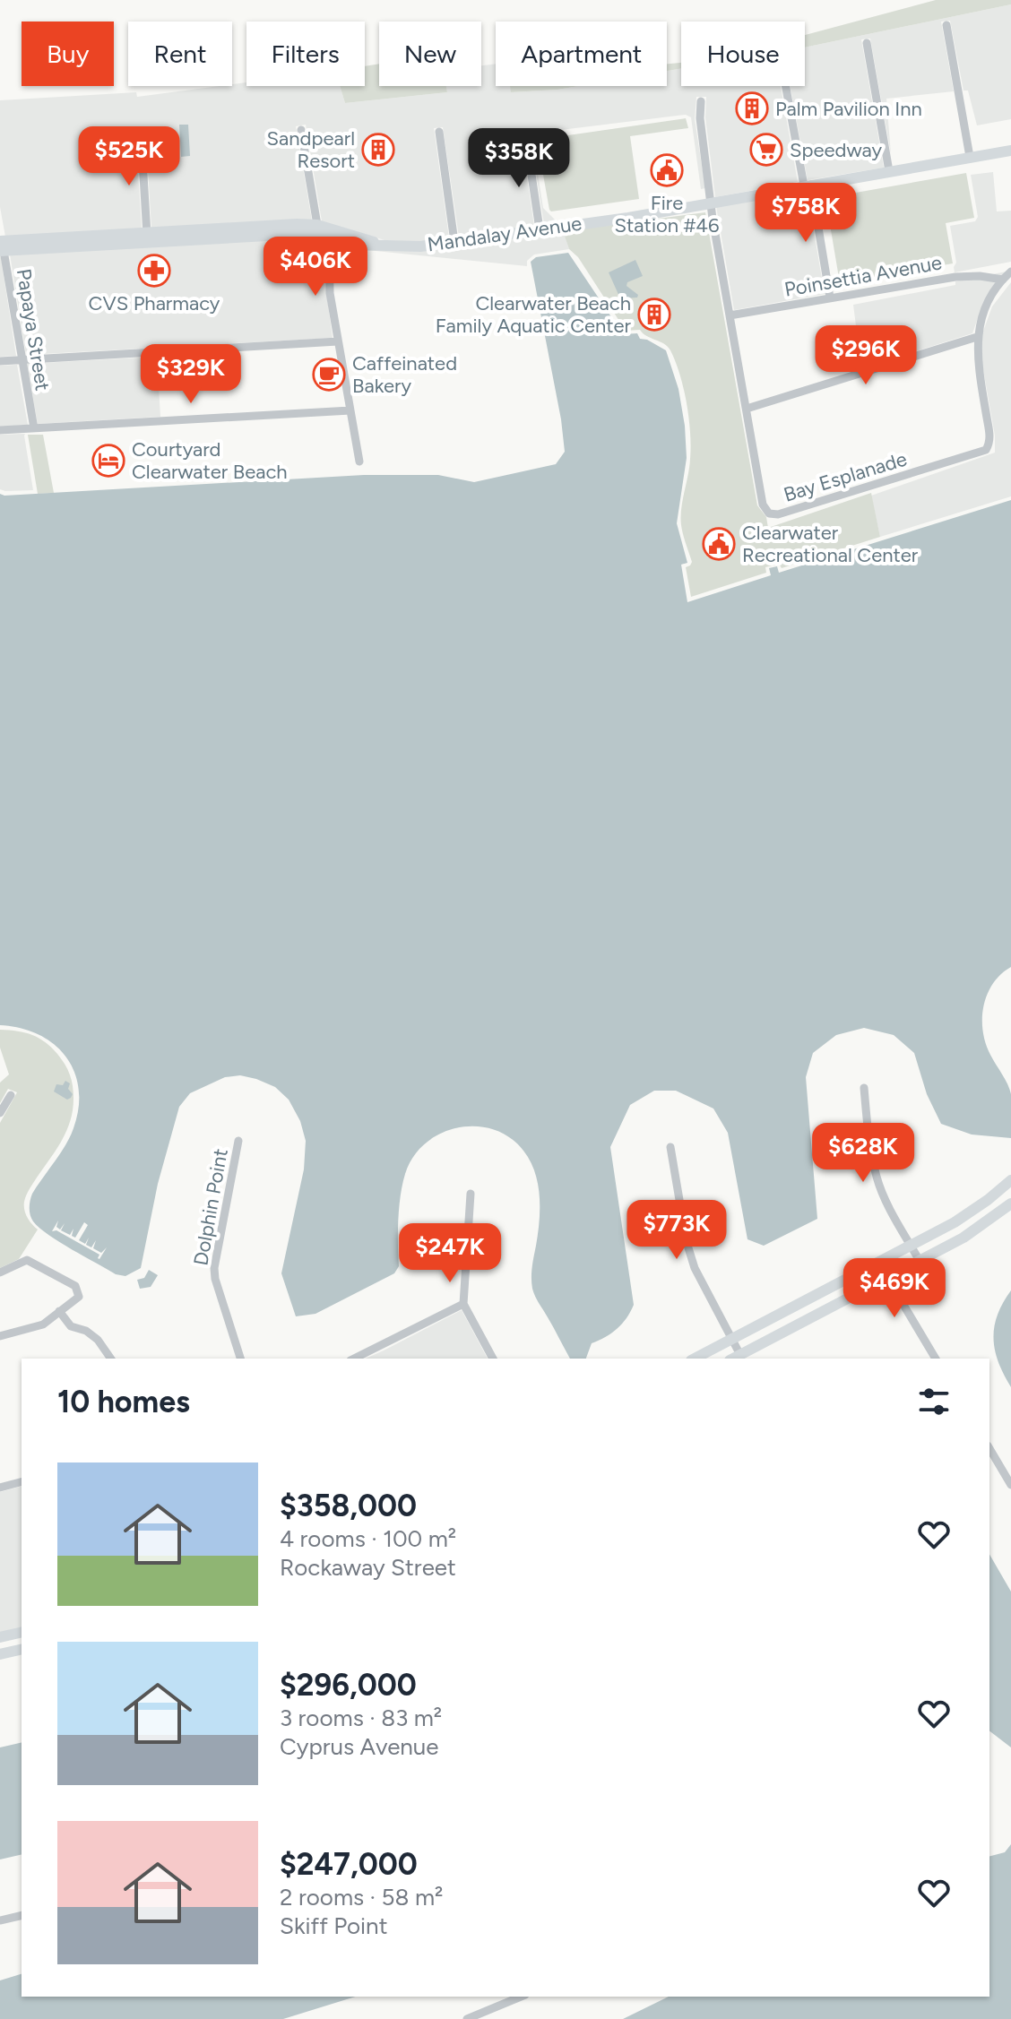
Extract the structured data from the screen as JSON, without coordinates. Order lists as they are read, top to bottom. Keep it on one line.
{"streets":{"street":["Mandalay Avenue","Poinsettia Avenue","Papaya Street","Bay Esplanade","Dolphin Point"]},"crossings":[["Mandalay Avenue","Papaya Street"],["Mandalay Avenue","Bay Esplanade"],["Poinsettia Avenue","Bay Esplanade"]],"places":{"building":["Palm Pavilion Inn","Sandpearl Resort","Clearwater Beach Family Aquatic Center"],"supermarket":["Speedway"],"public building":["Fire Station #46","Clearwater Recreational Center"],"pharmacy":["CVS Pharmacy"],"cafe":["Caffeinated Bakery"],"hotel":["Courtyard Clearwater Beach"]},"page":{"chip":["Buy","Rent","Filters","New","Apartment","House"],"price":["$525K","$358K","$758K","$406K","$296K","$329K","$628K","$773K","$247K","$469K"],"heading":"10 homes","list":[{"name":"$358,000","note":"4 rooms · 100 m² · Rockaway Street"},{"name":"$296,000","note":"3 rooms · 83 m² · Cyprus Avenue"},{"name":"$247,000","note":"2 rooms · 58 m² · Skiff Point"}]}}
